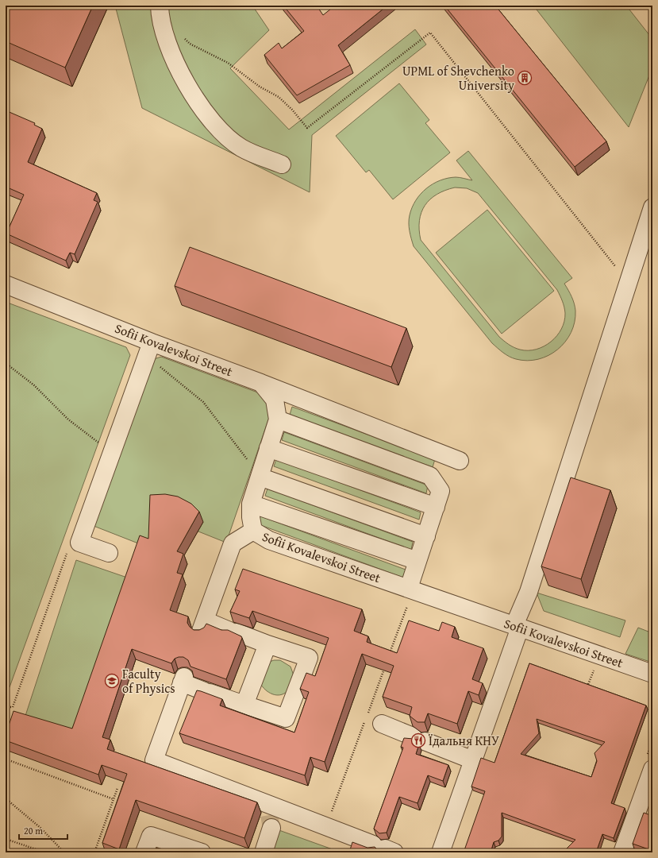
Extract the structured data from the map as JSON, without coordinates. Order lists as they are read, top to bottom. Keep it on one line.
{"streets":{"street":["Sofii Kovalevskoi Street"]},"places":{"building":["UPML of Shevchenko University"],"school or university":["Faculty of Physics"],"restaurant":["Їдальня КНУ"]},"scale_bar":"20 m"}
